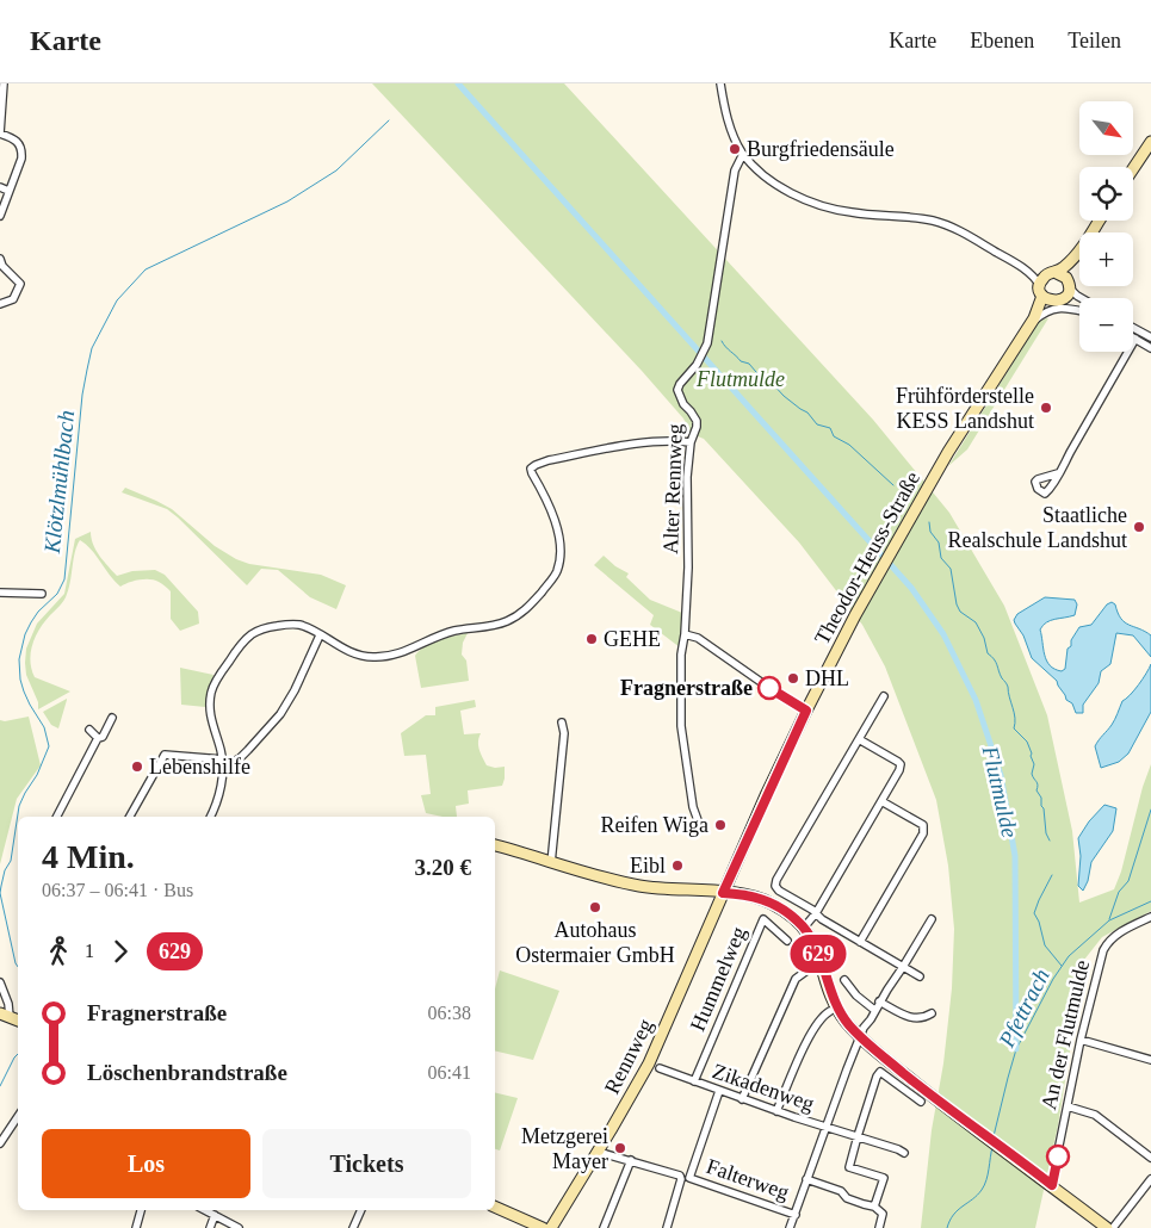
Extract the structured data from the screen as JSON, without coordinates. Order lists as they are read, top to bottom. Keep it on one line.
{"streets":{"main road":["Theodor-Heuss-Straße","Rennweg"],"street":["Alter Rennweg","Hummelweg","An der Flutmulde","Zikadenweg","Falterweg"]},"crossings":[["Theodor-Heuss-Straße","Rennweg"],["Hummelweg","Zikadenweg"],["Rennweg","Falterweg"],["Zikadenweg","Falterweg"]],"water":["Klötzlmühlbach","Flutmulde","Pfettrach"],"parks":["Flutmulde"],"places":["Burgfriedensäule","Frühförderstelle KESS Landshut","Staatliche Realschule Landshut","GEHE","DHL","Fragnerstraße","Lebenshilfe","Reifen Wiga","Eibl","Autohaus Ostermaier GmbH","Metzgerei Mayer"],"lines":["bus line 629"],"north":"bottom right","page":{"header":"Karte","nav":["Karte","Ebenen","Teilen"],"on_map":"629","map_buttons":["+","−"],"heading":["4 Min.","06:37 – 06:41 · Bus","3.20 €"],"legs":["1","629"],"list":[{"name":"Fragnerstraße","value":"06:38"},{"name":"Löschenbrandstraße","value":"06:41"}],"buttons":["Los","Tickets"]}}
